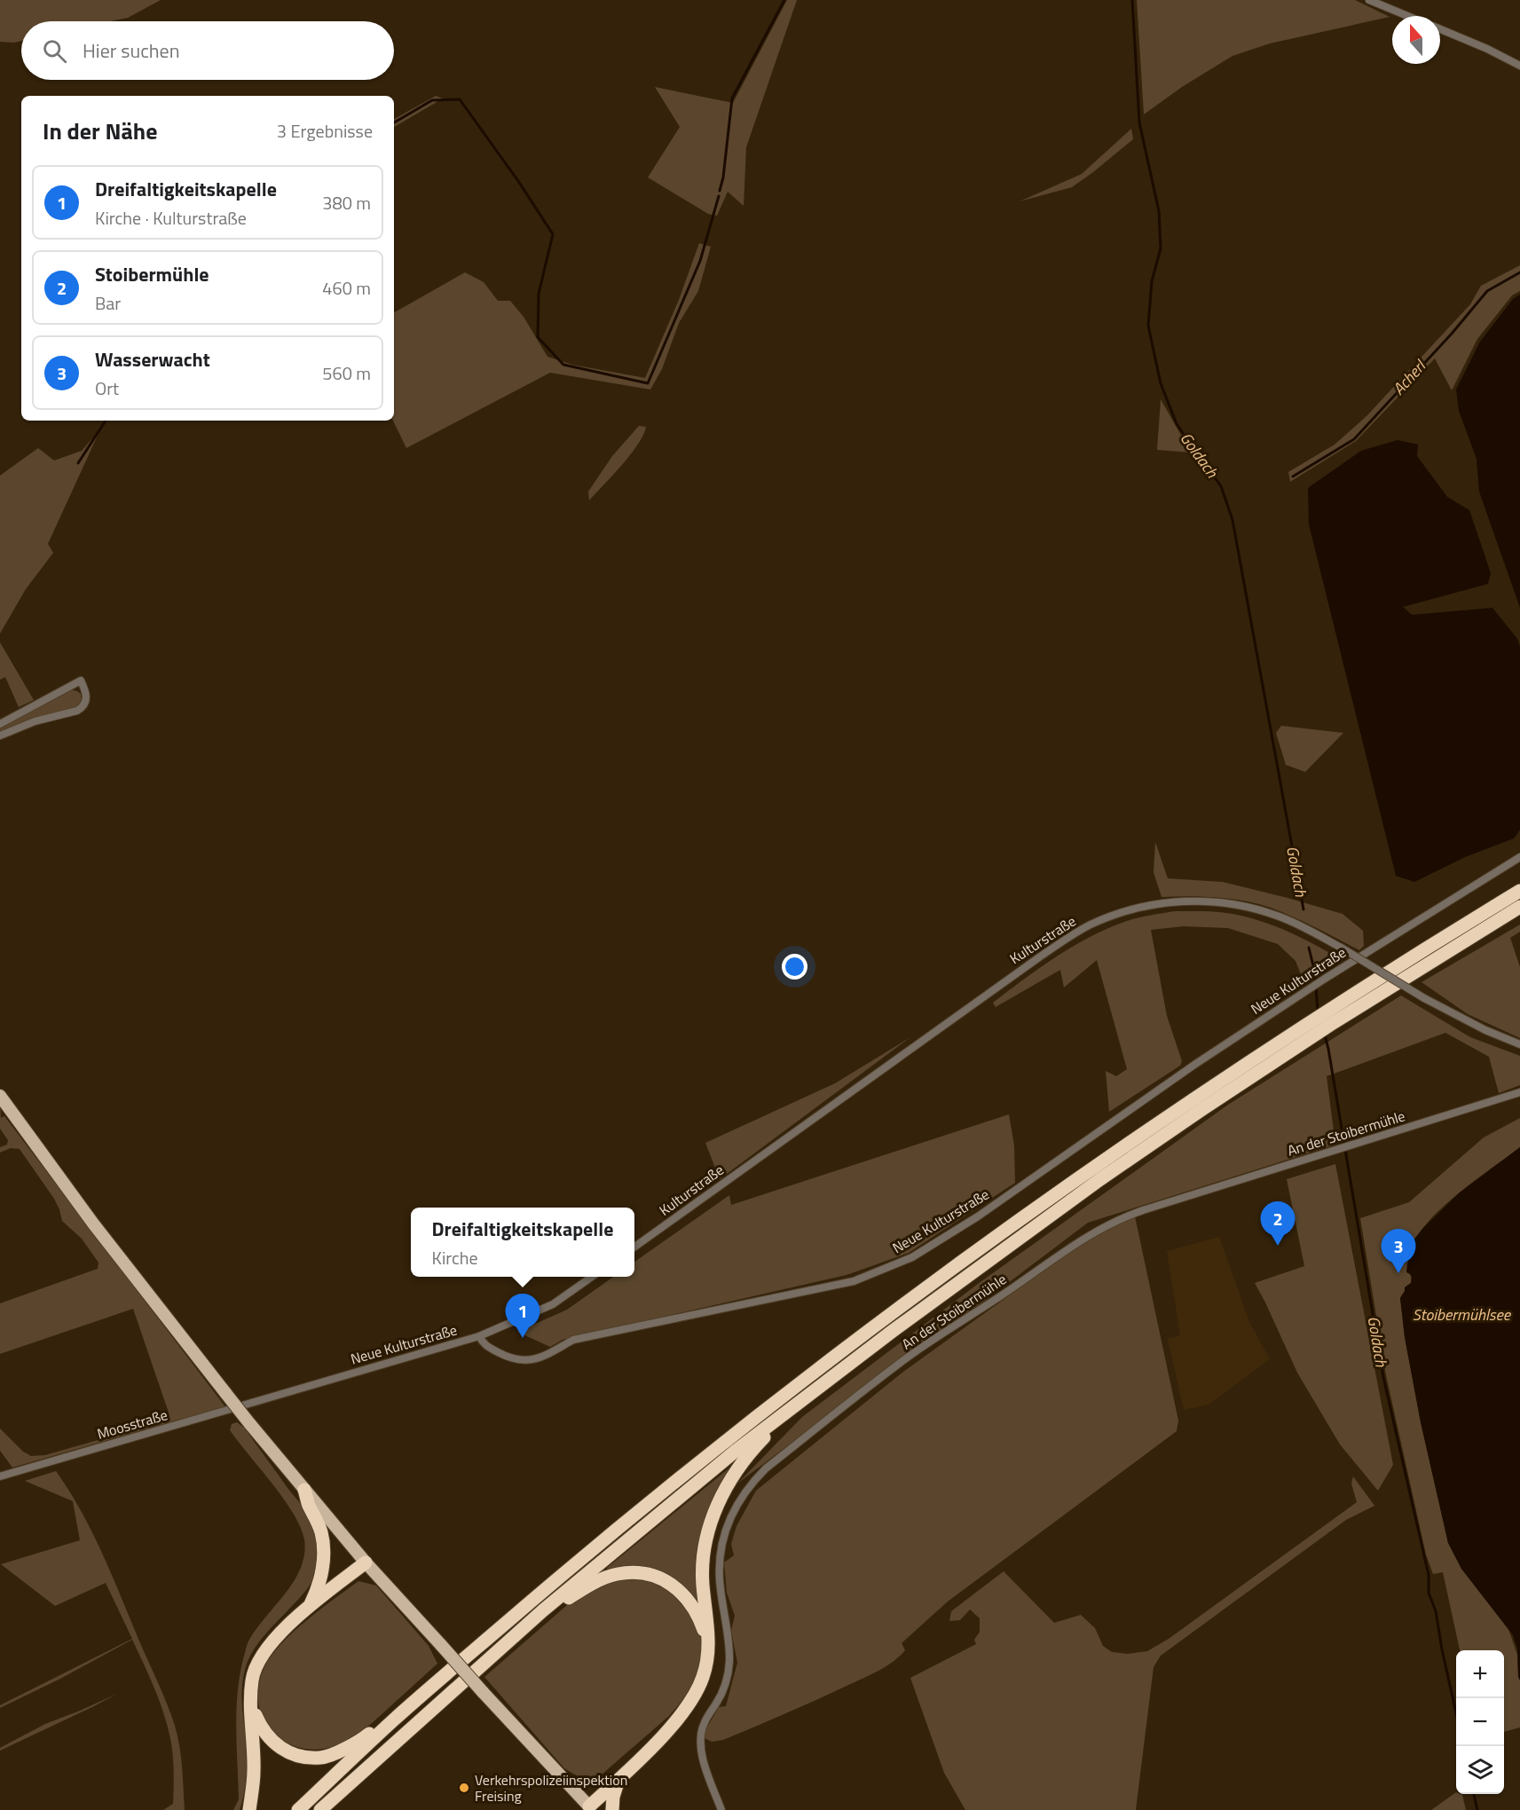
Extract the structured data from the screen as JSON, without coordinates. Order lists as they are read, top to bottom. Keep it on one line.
{"streets":{"street":["Kulturstraße","Neue Kulturstraße","An der Stoibermühle","Moosstraße"]},"crossings":[["Neue Kulturstraße","Moosstraße"]],"water":["Acherl","Goldach","Stoibermühlsee"],"places":["Verkehrspolizeiinspektion Freising"],"north":"top","page":{"search":"Hier suchen","heading":["In der Nähe","3 Ergebnisse"],"list":[{"mark":"1","name":"Dreifaltigkeitskapelle","note":"Kirche · Kulturstraße","value":"380 m"},{"mark":"2","name":"Stoibermühle","note":"Bar","value":"460 m"},{"mark":"3","name":"Wasserwacht","note":"Ort","value":"560 m"}],"pins":["2","3","1"],"popup":["Dreifaltigkeitskapelle","Kirche"],"map_buttons":["+","−"]}}
